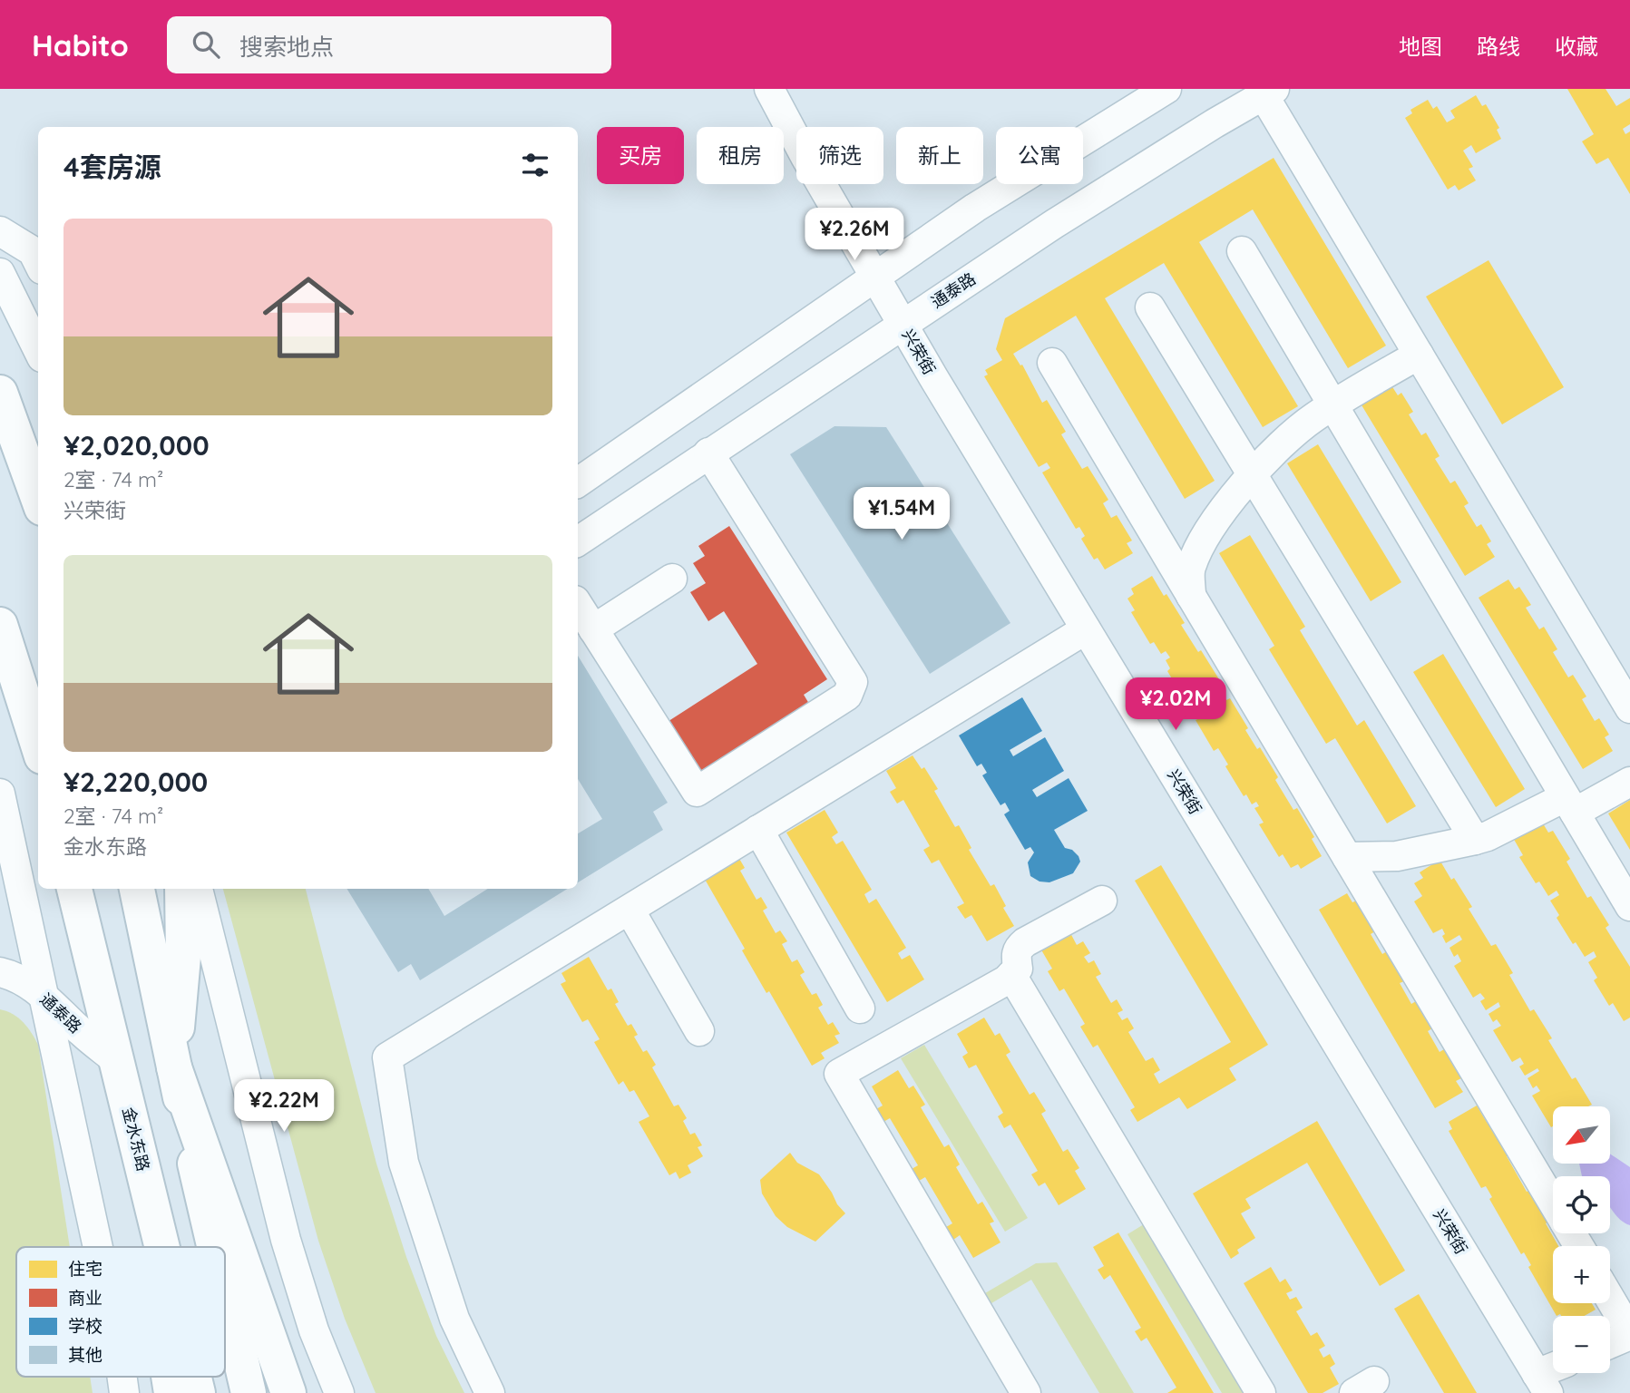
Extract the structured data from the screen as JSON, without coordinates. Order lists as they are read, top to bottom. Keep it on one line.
{"streets":{"main road":["金水东路"],"street":["通泰路","兴荣街"]},"crossings":[["通泰路","兴荣街"],["通泰路","金水东路"]],"legend":["住宅","商业","学校","其他"],"north":"bottom left","page":{"header":"Habito","search":"搜索地点","nav":["地图","路线","收藏"],"chip":["买房","租房","筛选","新上","公寓"],"heading":"4套房源","list":[{"name":"¥2,020,000","note":"2室 · 74 m² · 兴荣街"},{"name":"¥2,220,000","note":"2室 · 74 m² · 金水东路"}],"price":["¥2.26M","¥1.54M","¥2.02M","¥2.22M"],"map_buttons":["+","−"]}}
